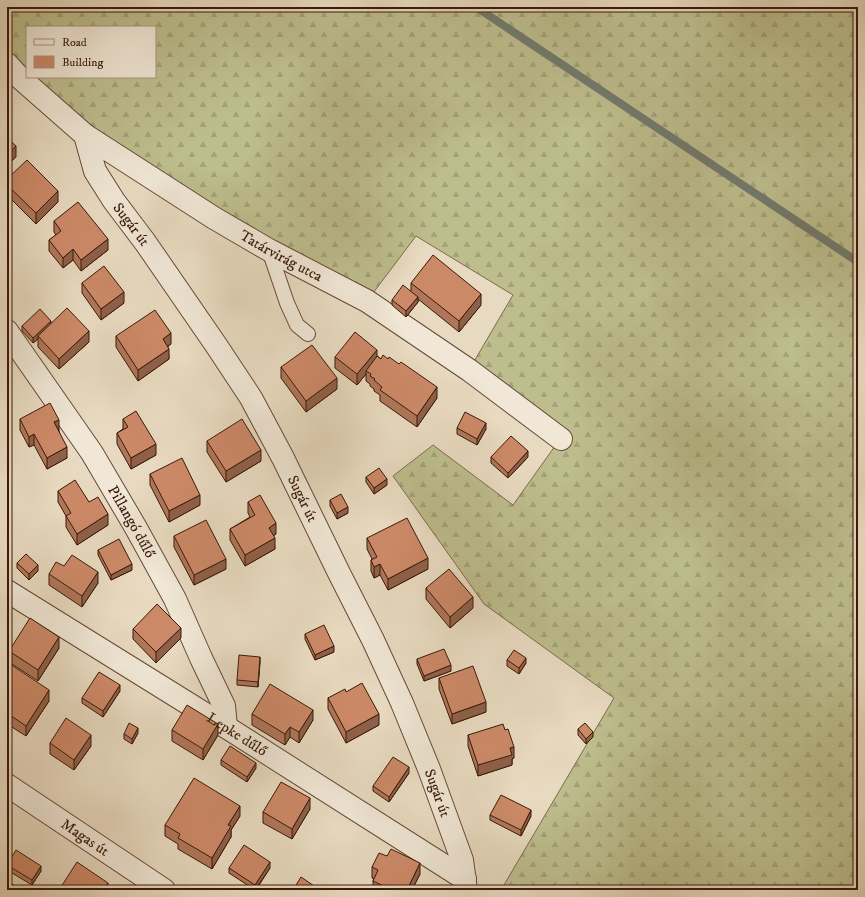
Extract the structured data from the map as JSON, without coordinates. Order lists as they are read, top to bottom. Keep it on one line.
{"streets":{"street":["Sugár út","Tatárvirág utca","Pillangó dűlő","Lepke dűlő","Magas út"]},"crossings":[["Sugár út","Tatárvirág utca"],["Sugár út","Lepke dűlő"],["Pillangó dűlő","Lepke dűlő"]],"legend":["Road","Building"]}
